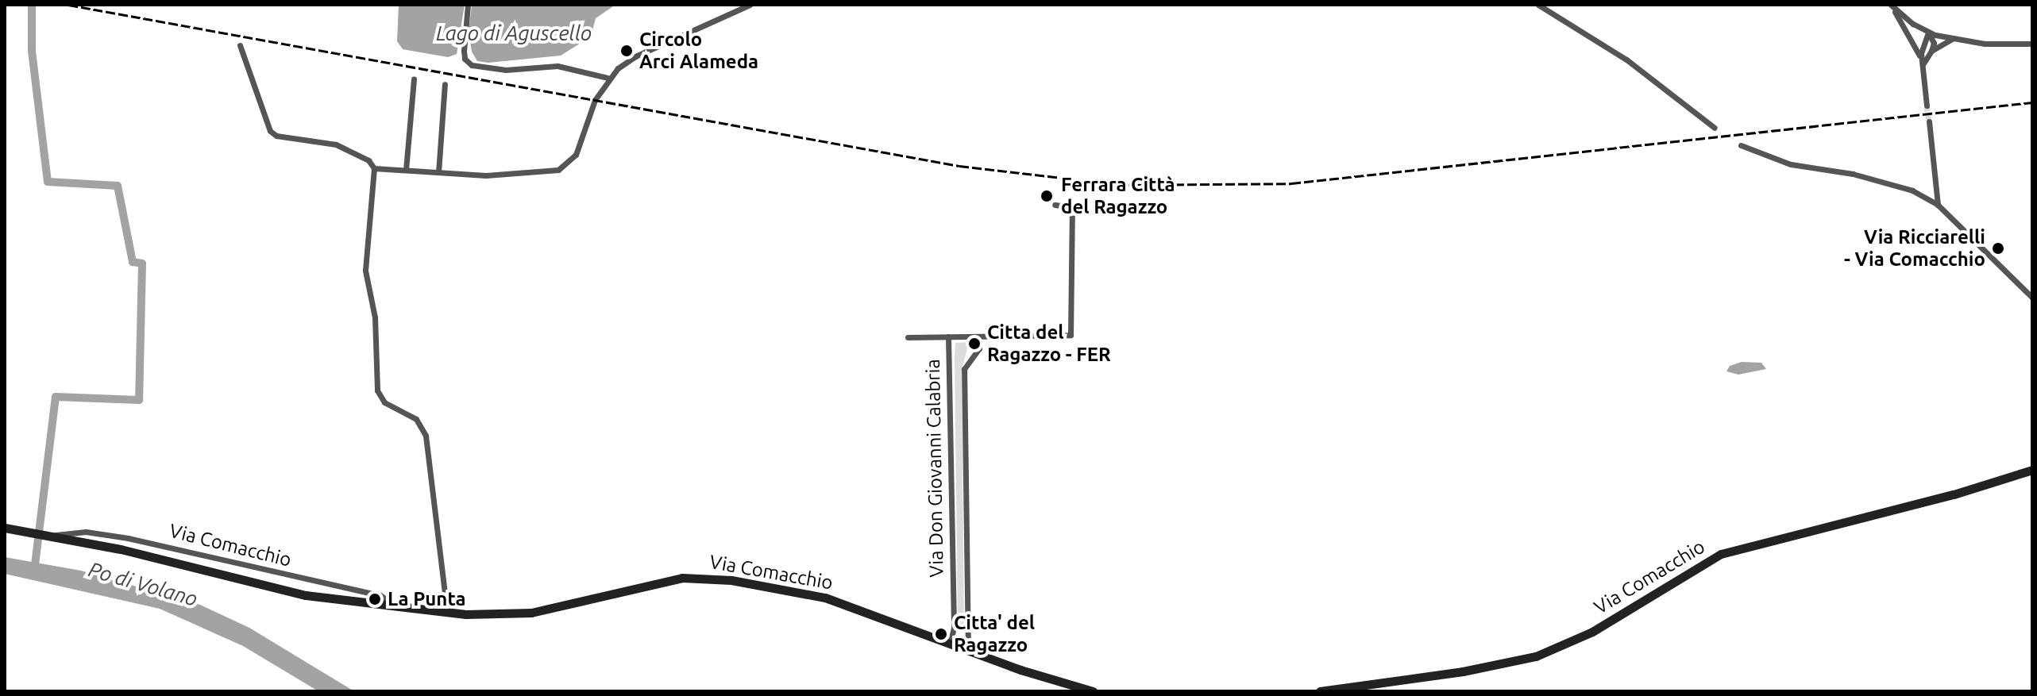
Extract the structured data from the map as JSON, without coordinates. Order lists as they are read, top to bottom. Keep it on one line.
{"streets":{"main road":["Via Comacchio"],"street":["Via Don Giovanni Calabria"]},"crossings":[["Via Don Giovanni Calabria","Via Comacchio"]],"water":["Lago di Aguscello","Po di Volano"],"places":["Circolo Arci Alameda","Ferrara Città del Ragazzo","Via Ricciarelli - Via Comacchio","Citta del Ragazzo - FER","La Punta","Citta' del Ragazzo"]}
